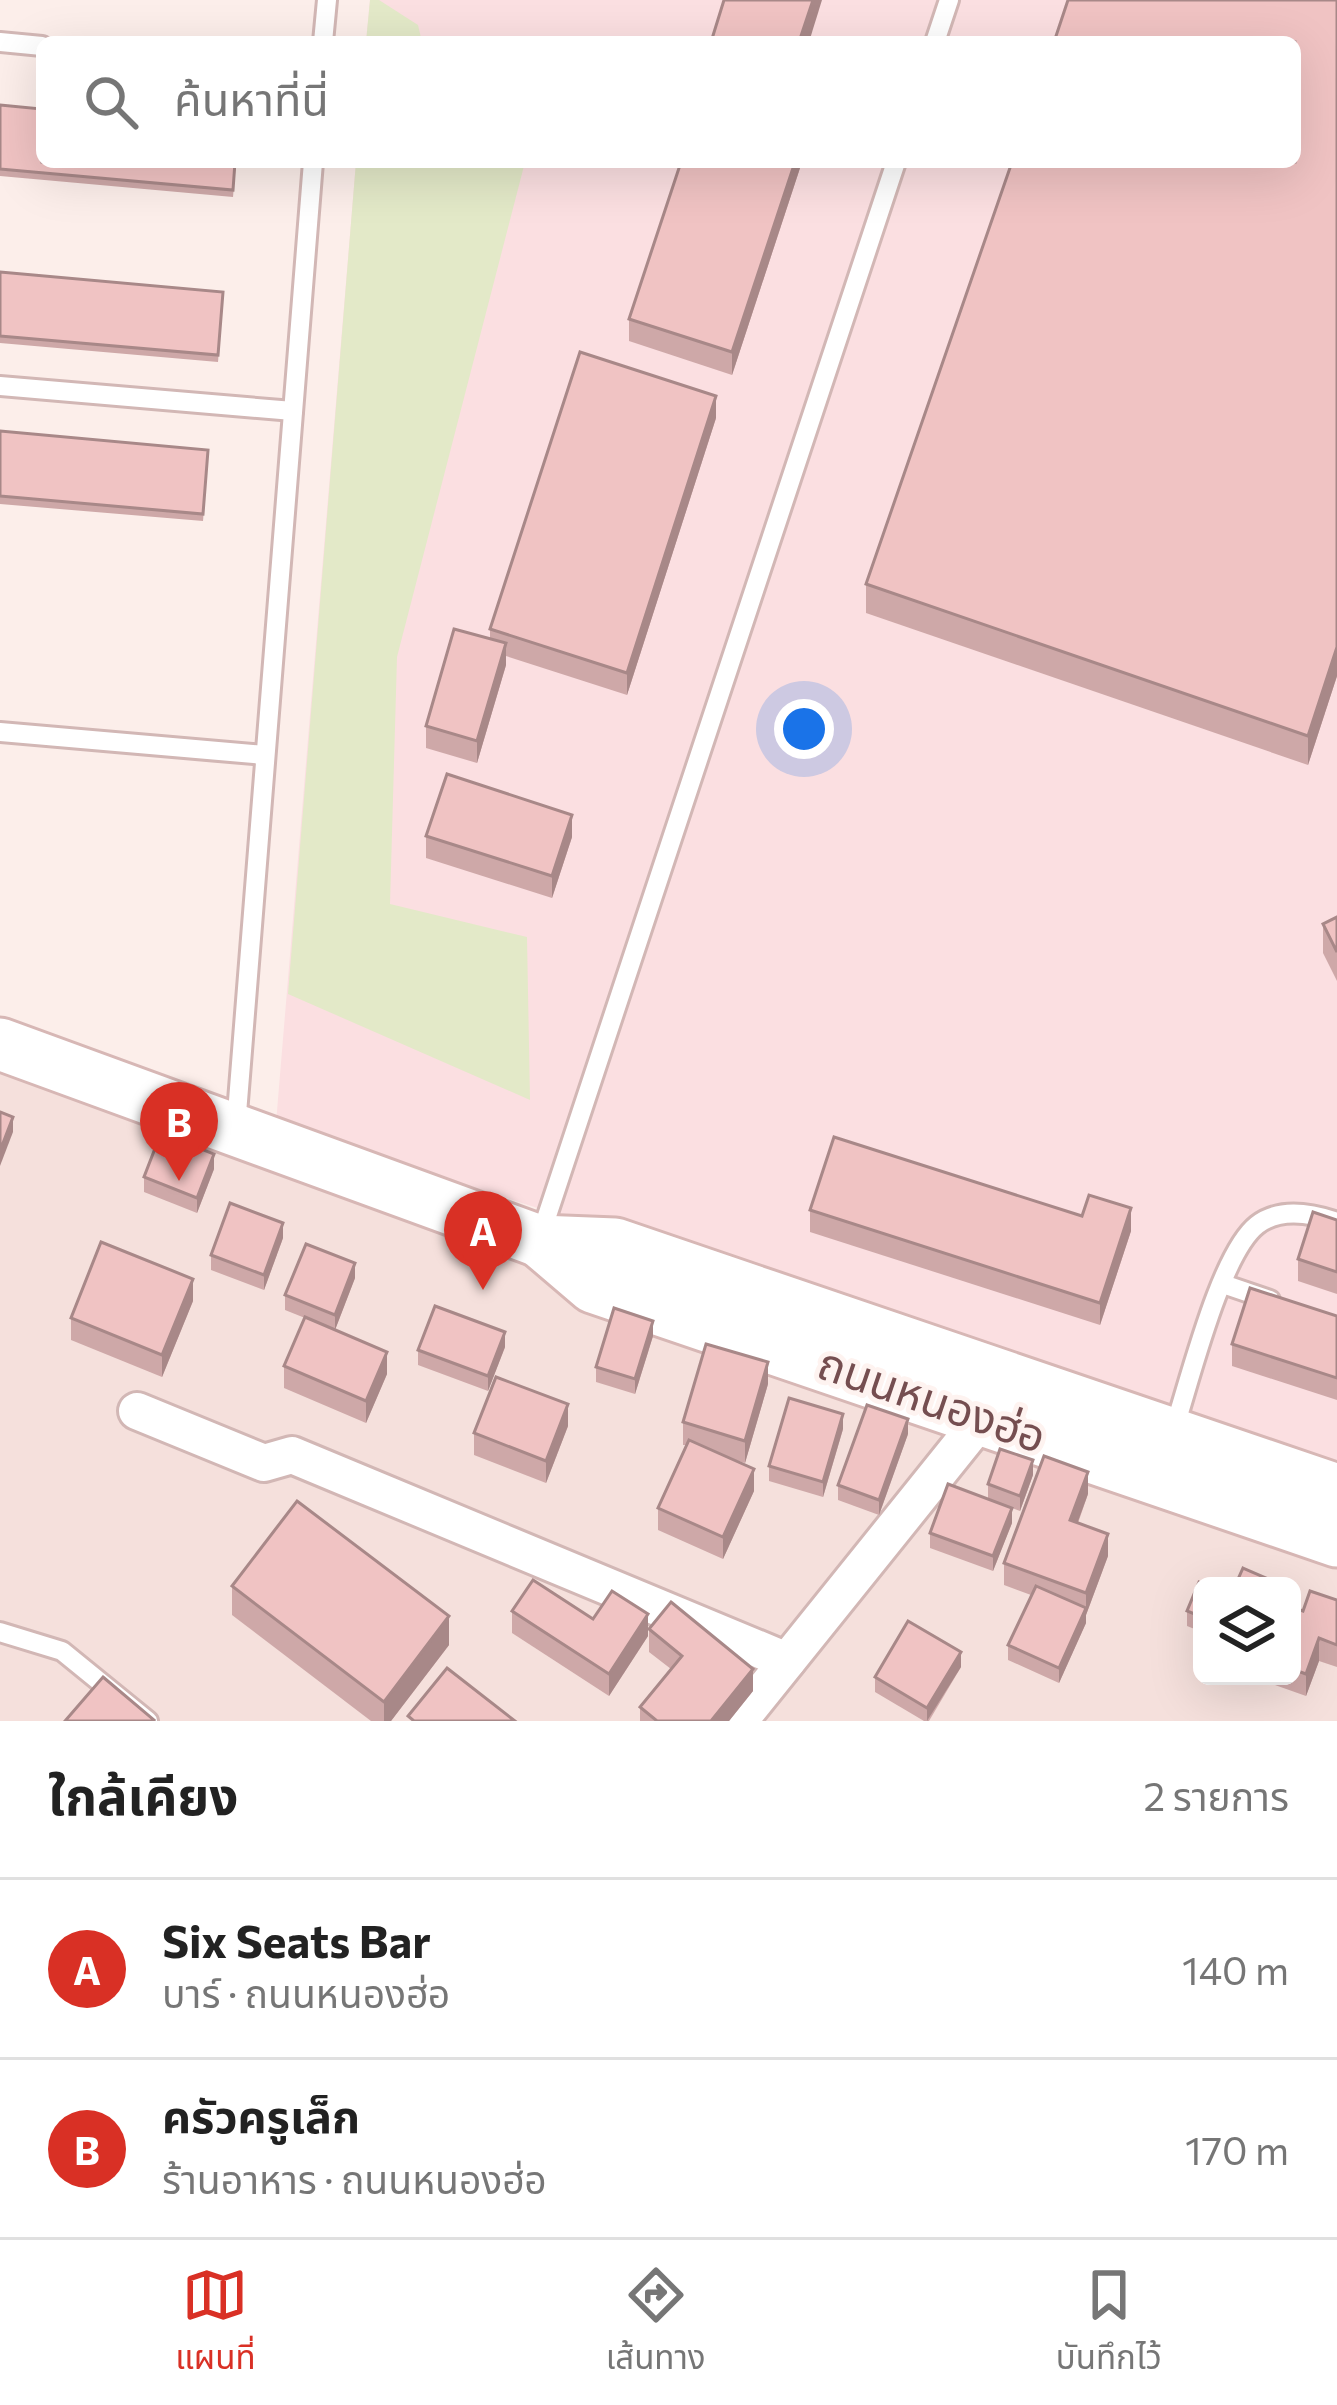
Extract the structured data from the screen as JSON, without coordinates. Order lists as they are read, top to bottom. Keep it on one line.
{"streets":{"street":["ถนนหนองฮ่อ"]},"page":{"search":"ค้นหาที่นี่","pins":["B","A"],"heading":["ใกล้เคียง","2 รายการ"],"list":[{"mark":"A","name":"Six Seats Bar","note":"บาร์ · ถนนหนองฮ่อ","value":"140 m"},{"mark":"B","name":"ครัวครูเล็ก","note":"ร้านอาหาร · ถนนหนองฮ่อ","value":"170 m"}],"nav":["แผนที่","เส้นทาง","บันทึกไว้"]}}
